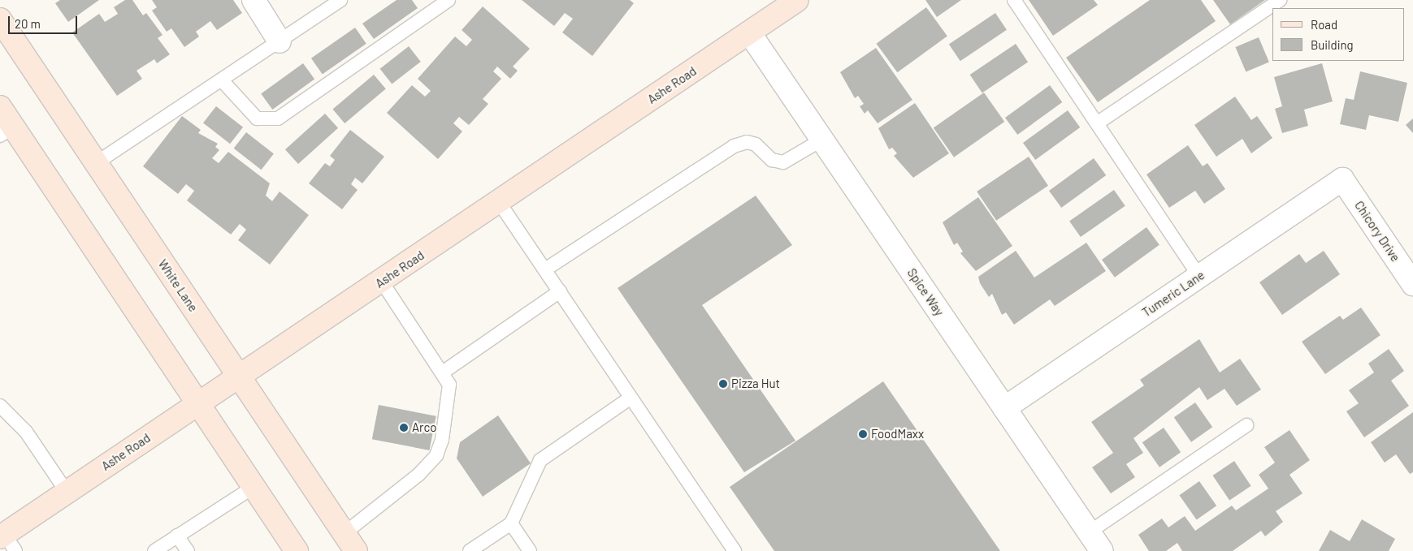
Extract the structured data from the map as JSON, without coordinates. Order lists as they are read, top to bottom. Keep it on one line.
{"streets":{"main road":["Ashe Road","White Lane"],"street":["Chicory Drive","Spice Way","Tumeric Lane"]},"crossings":[["Ashe Road","White Lane"],["Ashe Road","Spice Way"],["Chicory Drive","Tumeric Lane"],["Spice Way","Tumeric Lane"]],"places":["Pizza Hut","Arco","FoodMaxx"],"legend":["Road","Building"],"scale_bar":"20 m"}
